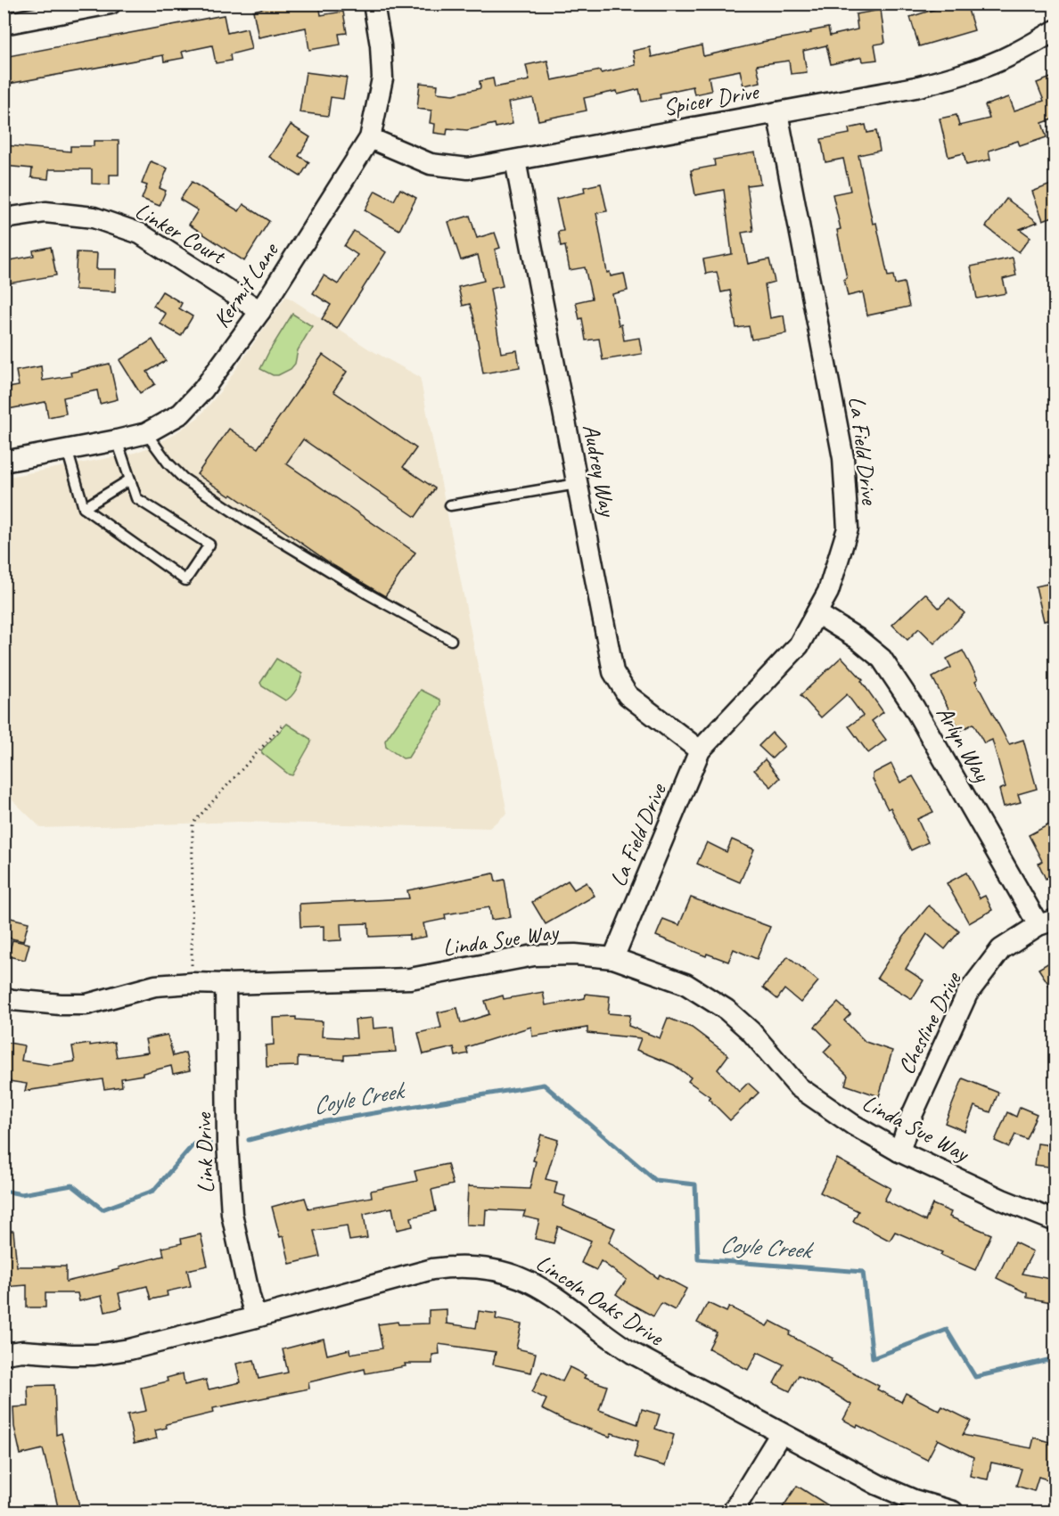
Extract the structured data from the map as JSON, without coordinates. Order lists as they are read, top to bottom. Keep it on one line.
{"streets":{"street":["Spicer Drive","Linker Court","Kermit Lane","La Field Drive","Audrey Way","Arlyn Way","Linda Sue Way","Chesline Drive","Link Drive","Lincoln Oaks Drive"]},"crossings":[["Spicer Drive","Kermit Lane"],["Spicer Drive","La Field Drive"],["Spicer Drive","Audrey Way"],["Linker Court","Kermit Lane"],["La Field Drive","Audrey Way"],["La Field Drive","Arlyn Way"],["La Field Drive","Linda Sue Way"],["Arlyn Way","Chesline Drive"],["Linda Sue Way","Chesline Drive"],["Linda Sue Way","Link Drive"],["Link Drive","Lincoln Oaks Drive"]],"water":["Coyle Creek"]}
